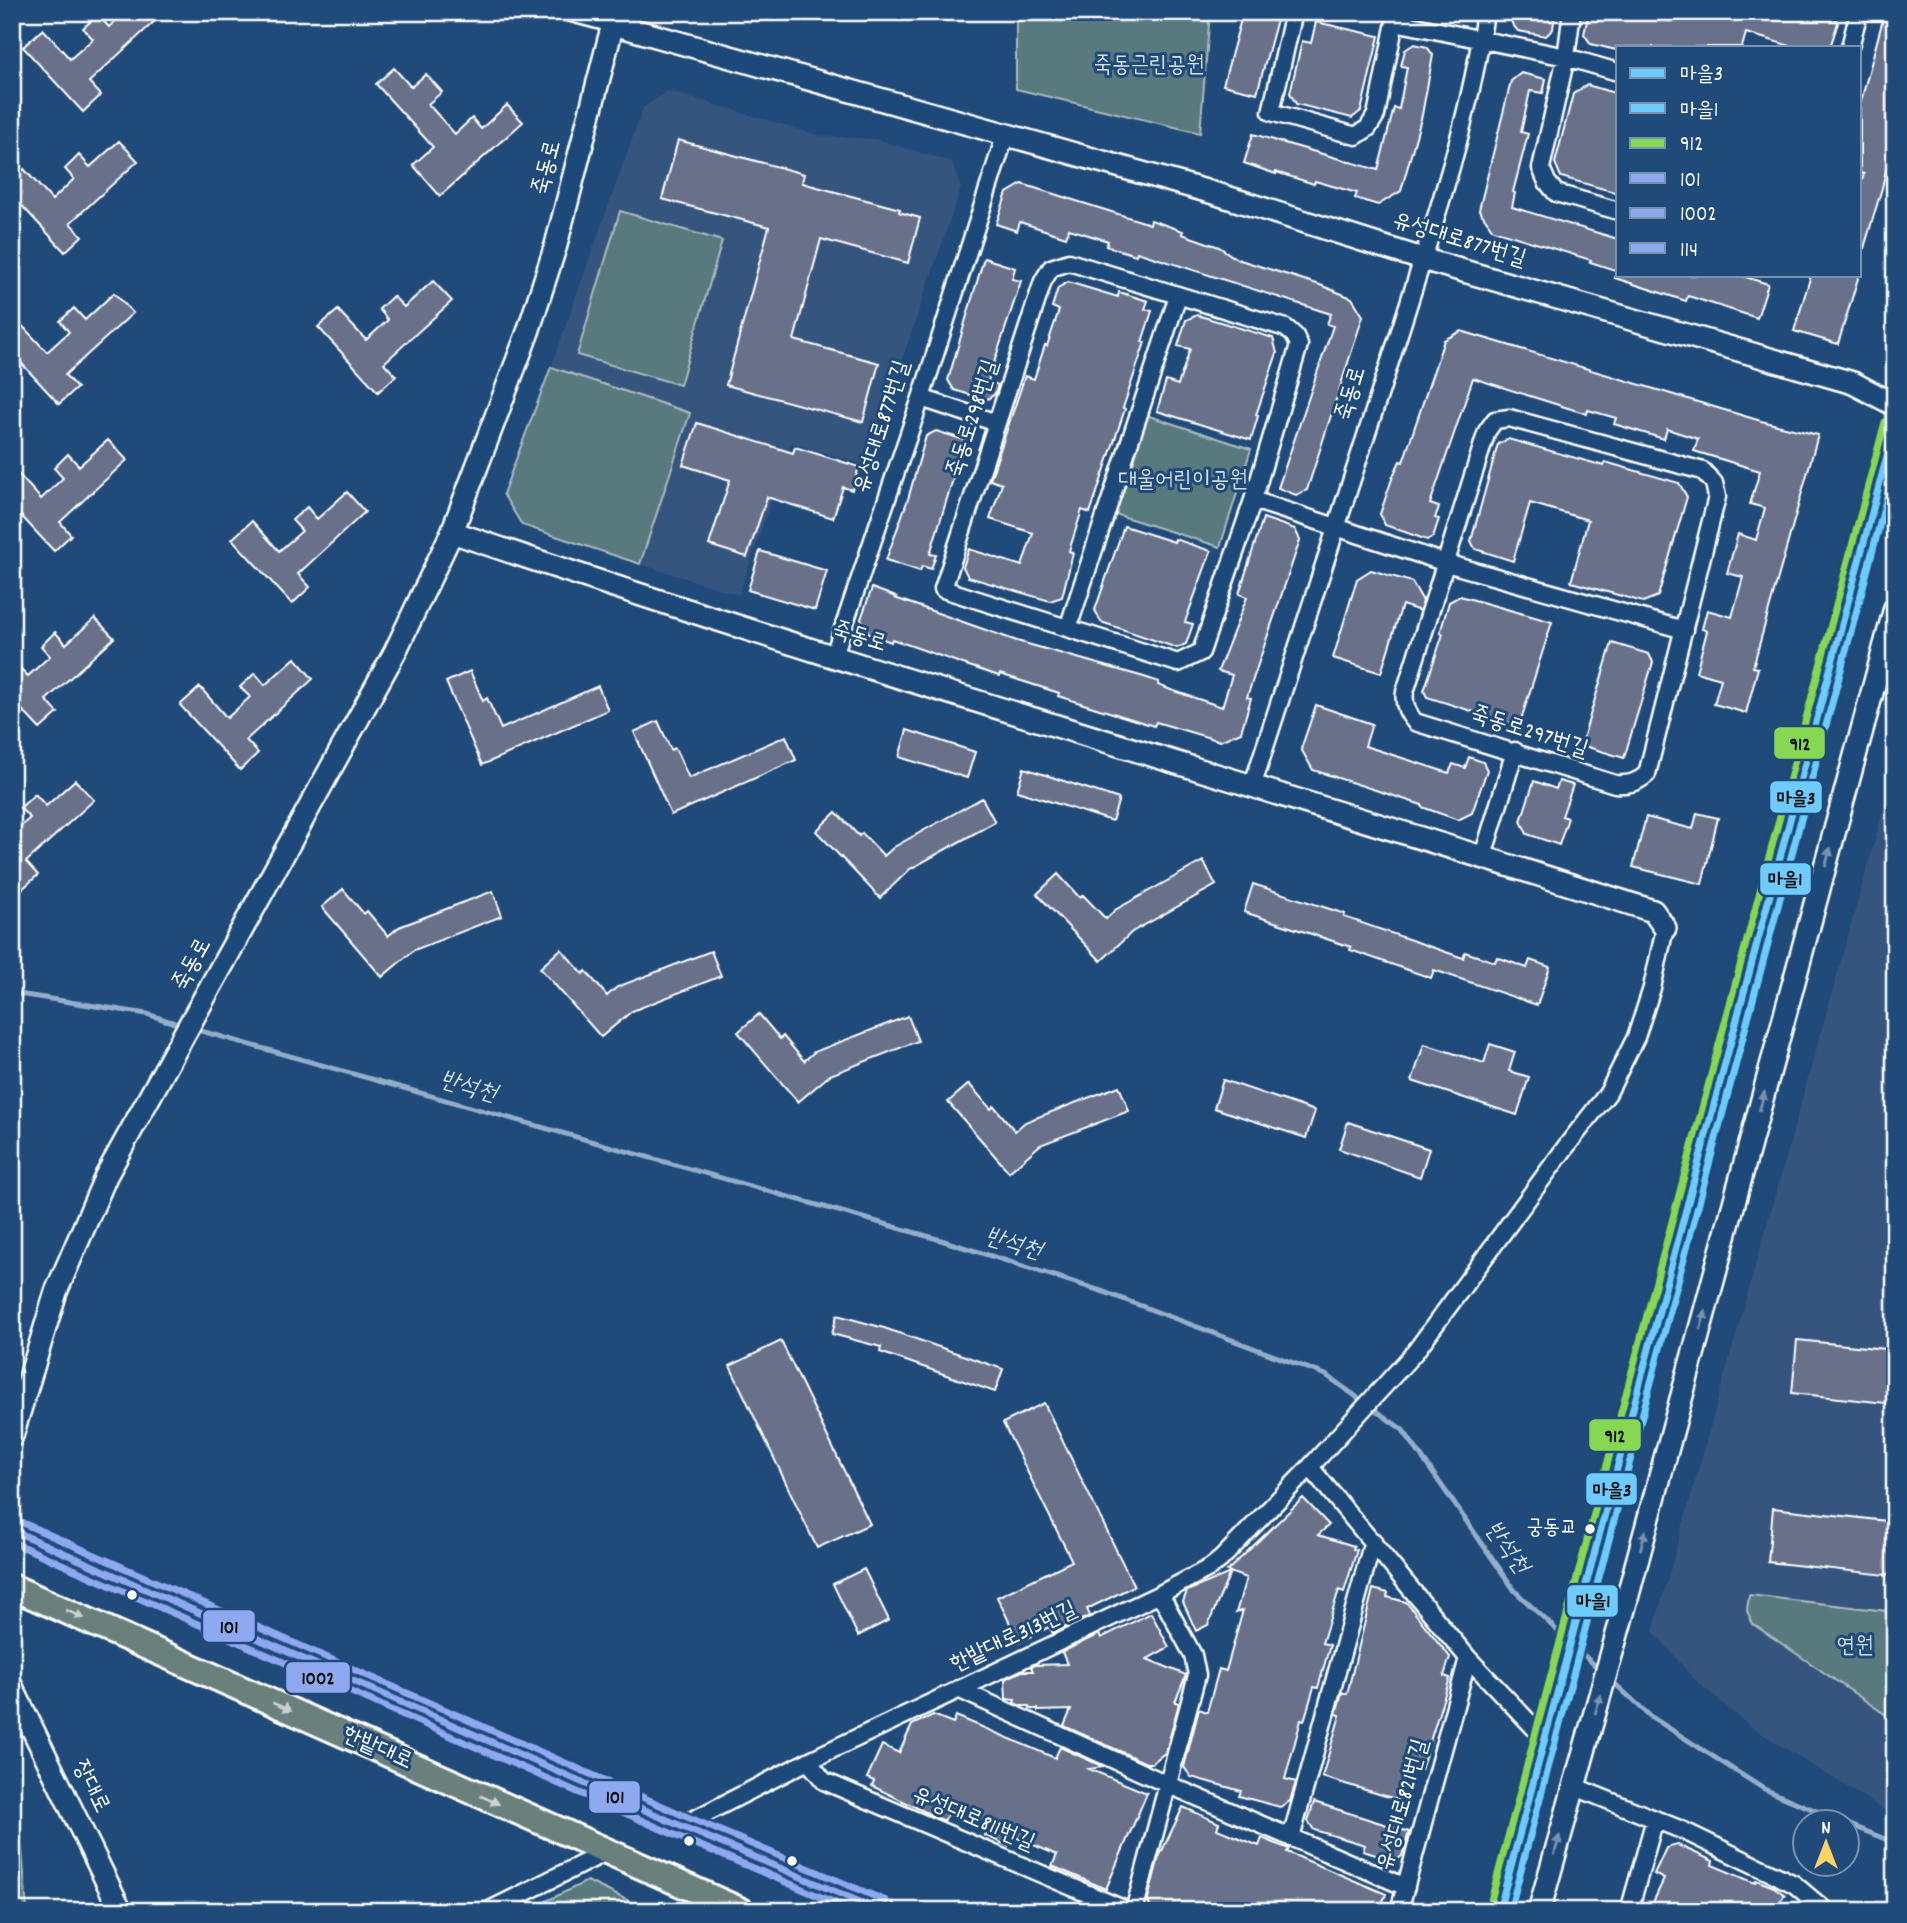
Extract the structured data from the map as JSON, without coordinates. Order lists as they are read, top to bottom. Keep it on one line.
{"streets":{"main road":["한밭대로"],"street":["죽동로","유성대로877번길","죽동로298번길","죽동로297번길","한밭대로313번길","장대로","유성대로821번길","유성대로811번길"]},"crossings":[["죽동로","유성대로877번길"],["죽동로","한밭대로313번길"],["한밭대로313번길","유성대로821번길"],["한밭대로313번길","유성대로811번길"]],"water":["반석천"],"parks":["죽동근린공원","대울어린이공원","연원"],"places":["궁동교"],"lines":["transit line 912","transit line 마을3","transit line 마을1","transit line 114","transit line 101","transit line 1002"],"legend":["마을3","마을1","912","101","1002","114"],"north":"top"}
